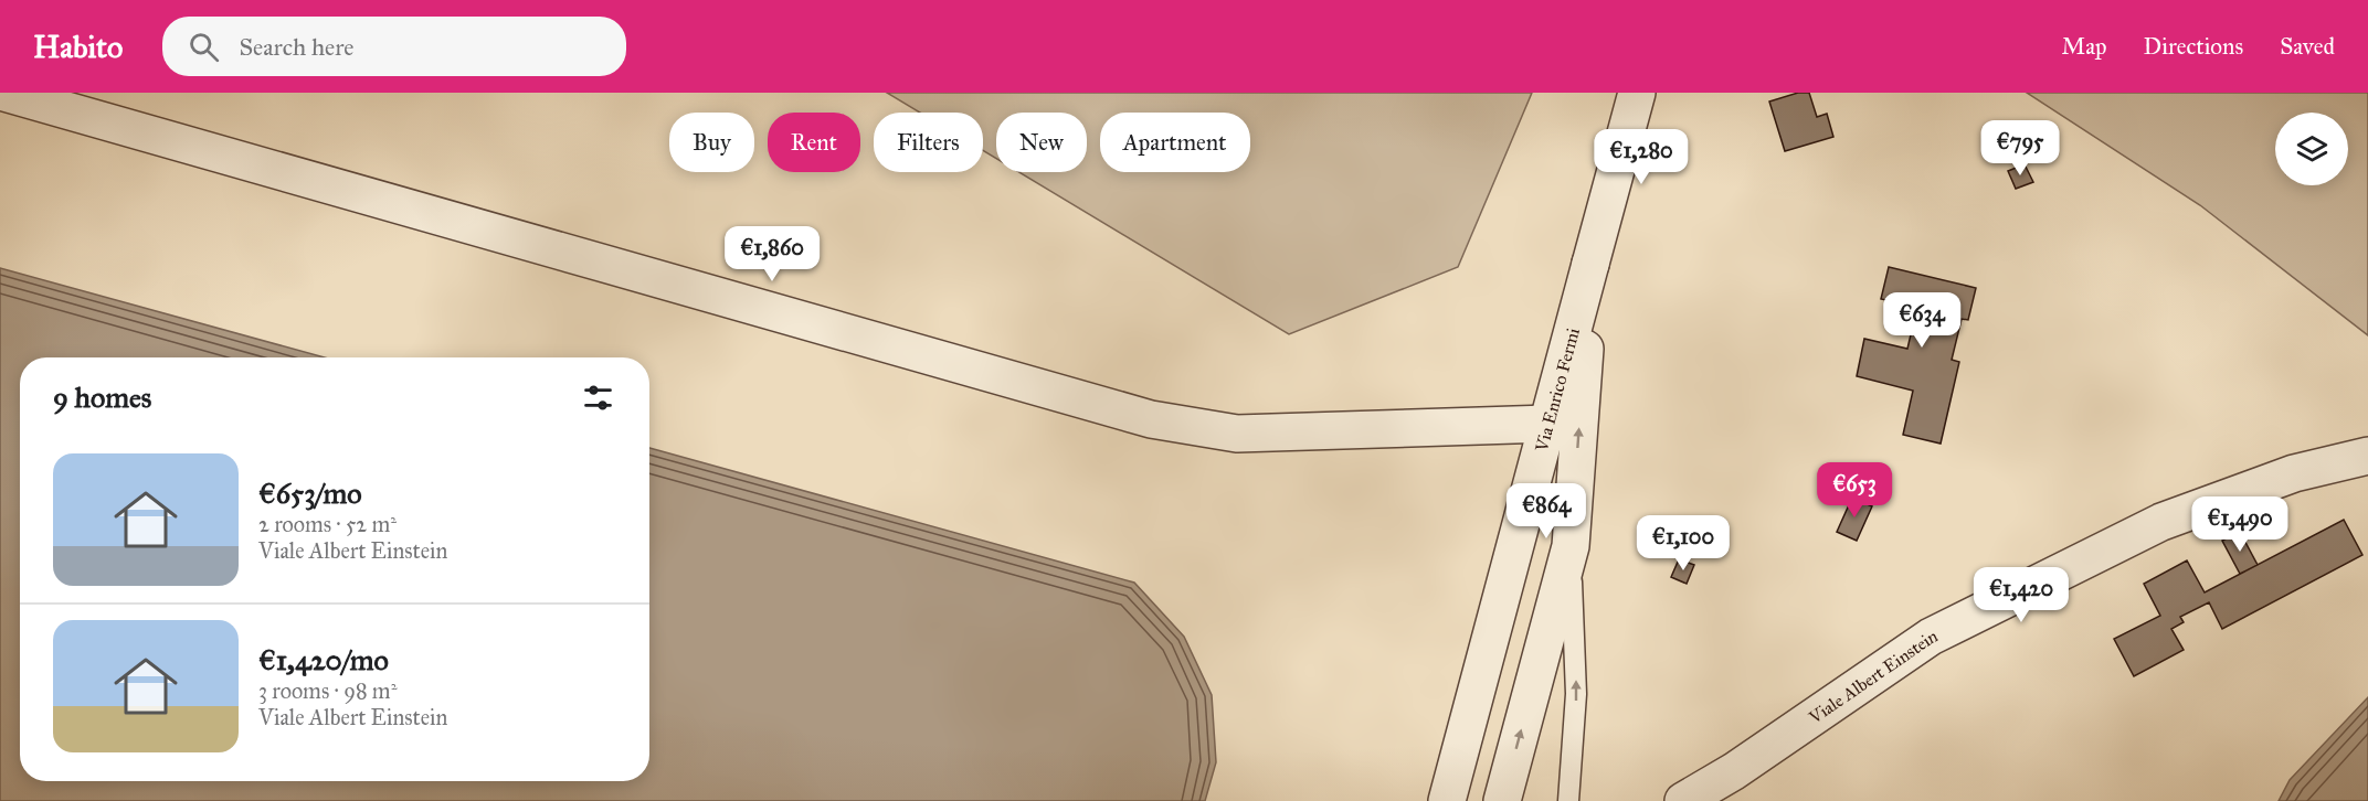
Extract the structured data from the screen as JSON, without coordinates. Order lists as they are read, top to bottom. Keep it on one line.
{"streets":{"street":["Via Enrico Fermi","Viale Albert Einstein"]},"page":{"header":"Habito","search":"Search here","nav":["Map","Directions","Saved"],"chip":["Buy","Rent","Filters","New","Apartment"],"price":["€795","€1,280","€1,860","€634","€653","€864","€1,490","€1,100","€1,420"],"heading":"9 homes","list":[{"name":"€653/mo","note":"2 rooms · 52 m² · Viale Albert Einstein"},{"name":"€1,420/mo","note":"3 rooms · 98 m² · Viale Albert Einstein"}]}}
